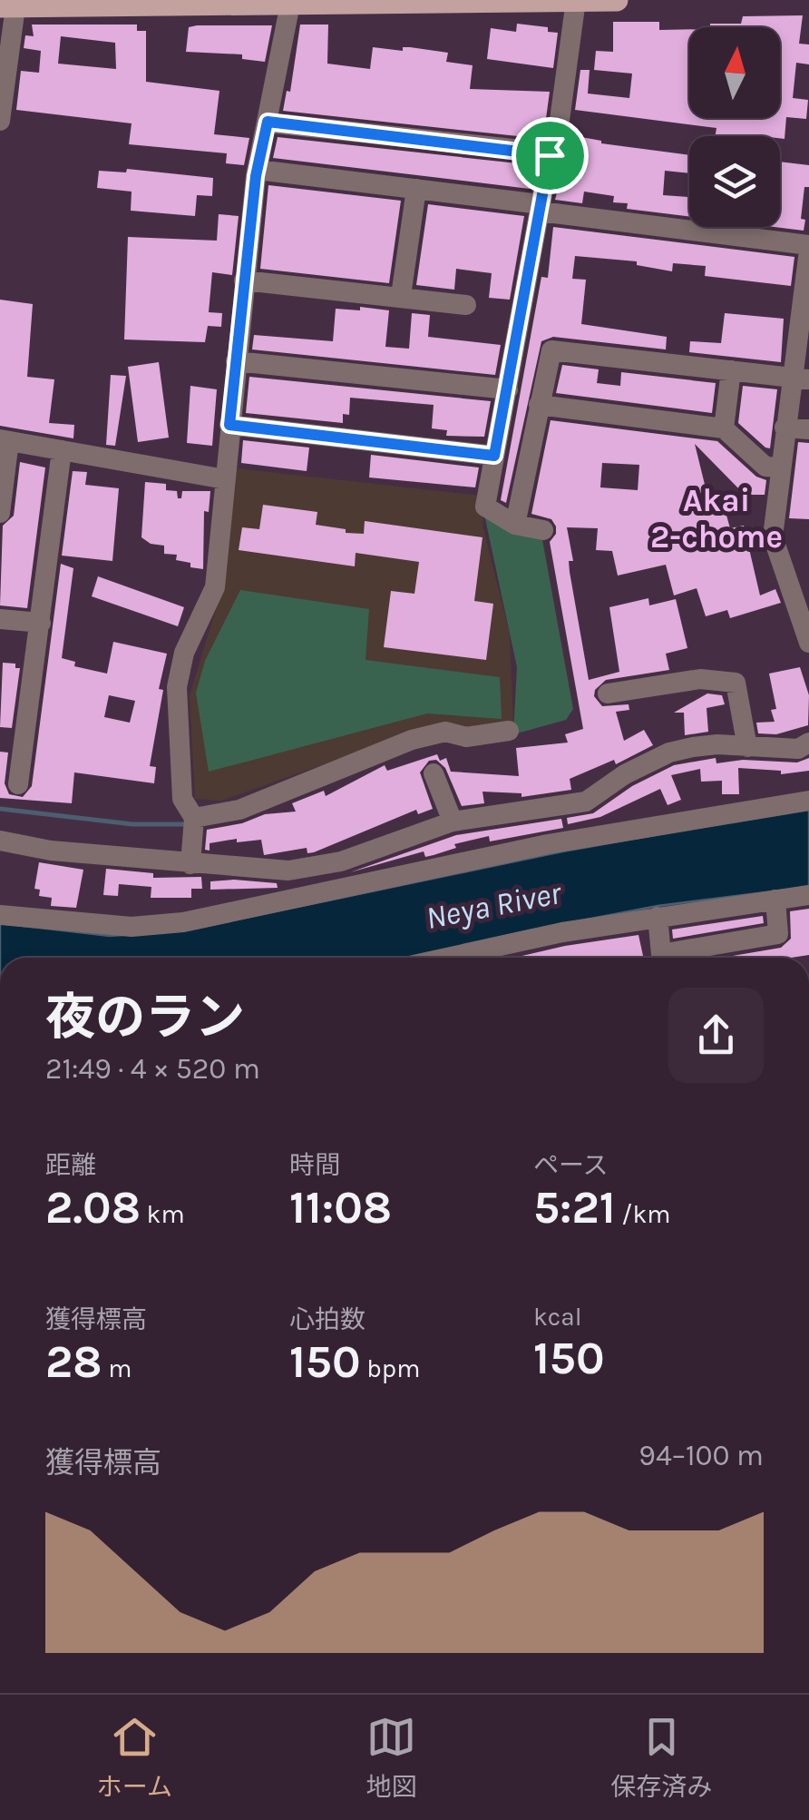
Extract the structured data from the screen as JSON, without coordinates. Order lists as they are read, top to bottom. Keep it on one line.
{"districts":["Akai 2-chome"],"water":["Neya River"],"north":"top","page":{"heading":["夜のラン","21:49 · 4 × 520 m"],"stats":[["距離","2.08 km"],["時間","11:08"],["ペース","5:21 /km"],["獲得標高","28 m"],["心拍数","150 bpm"],["kcal","150"]],"chart":["獲得標高","94–100 m"],"tabs":["ホーム","地図","保存済み"]}}
